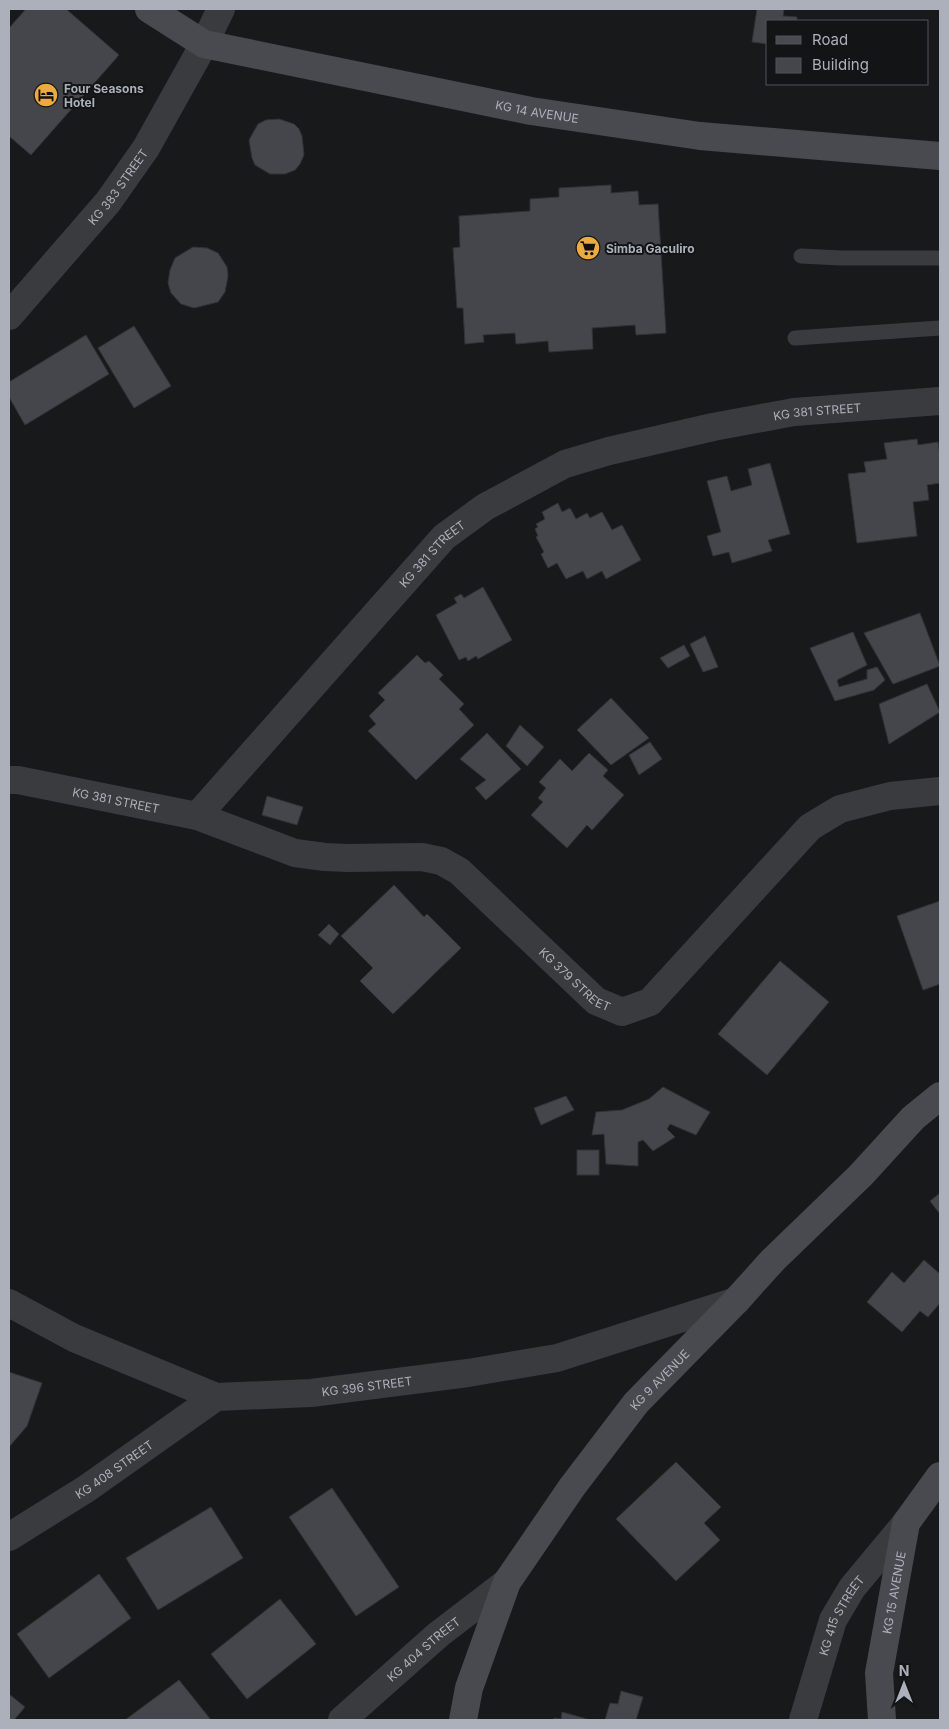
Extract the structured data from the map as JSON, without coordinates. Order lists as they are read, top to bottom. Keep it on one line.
{"streets":{"main road":["KG 14 AVENUE","KG 9 AVENUE","KG 15 AVENUE"],"street":["KG 383 STREET","KG 381 STREET","KG 379 STREET","KG 396 STREET","KG 408 STREET","KG 415 STREET","KG 404 STREET"]},"crossings":[["KG 14 AVENUE","KG 383 STREET"],["KG 381 STREET","KG 379 STREET"],["KG 9 AVENUE","KG 396 STREET"],["KG 9 AVENUE","KG 404 STREET"],["KG 396 STREET","KG 408 STREET"],["KG 15 AVENUE","KG 415 STREET"]],"places":{"hotel":["Four Seasons Hotel"],"supermarket":["Simba Gaculiro"]},"legend":["Road","Building"],"north":"top"}
